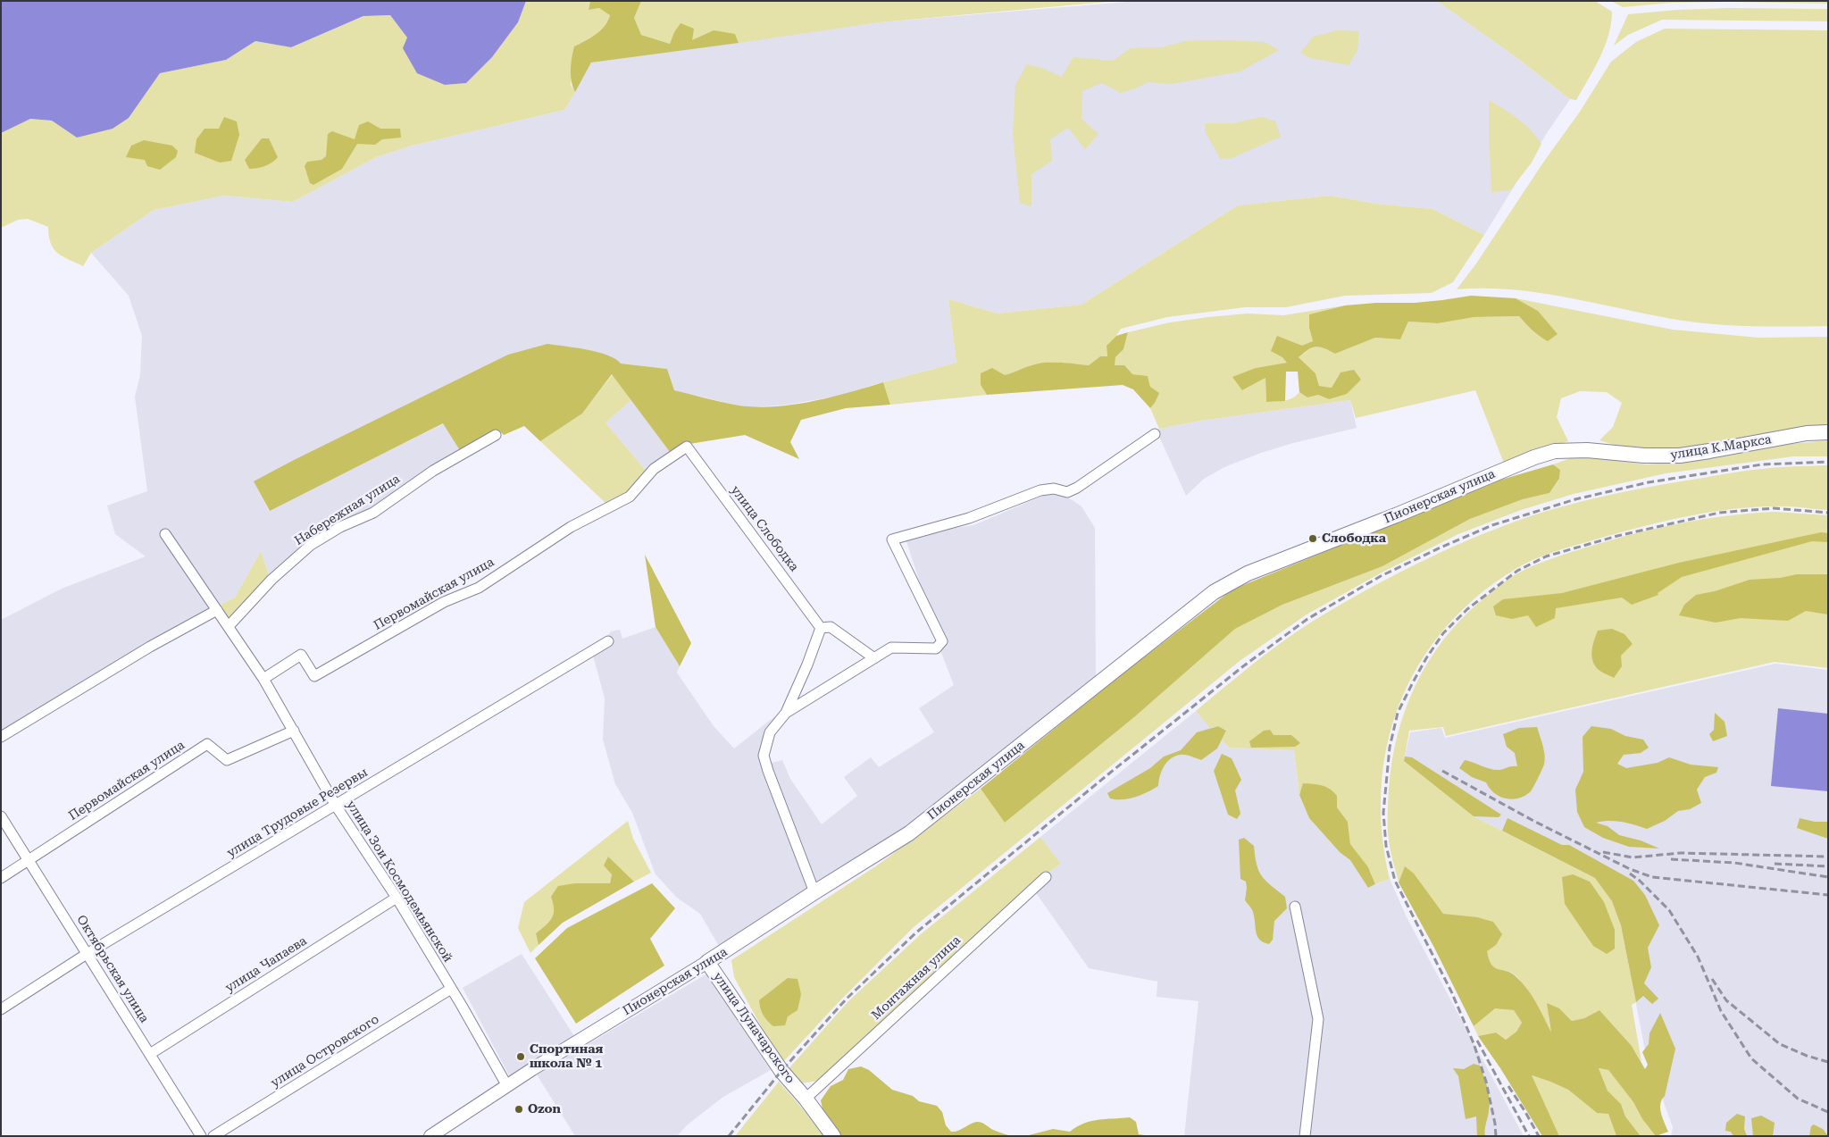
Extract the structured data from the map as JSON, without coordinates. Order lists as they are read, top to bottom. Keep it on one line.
{"streets":{"main road":["улица К.Маркса","Пионерская улица","улица Луначарского"],"street":["Набережная улица","улица Слободка","Первомайская улица","улица Трудовые Резервы","улица Зои Космодемьянской","улица Чапаева","Октябрьская улица","Монтажная улица","улица Островского"]},"crossings":[["улица К.Маркса","Пионерская улица"],["Пионерская улица","улица Зои Космодемьянской"],["Пионерская улица","улица Луначарского"],["Набережная улица","улица Зои Космодемьянской"],["улица Слободка","Первомайская улица"],["Первомайская улица","улица Зои Космодемьянской"],["Первомайская улица","Октябрьская улица"],["улица Трудовые Резервы","улица Зои Космодемьянской"],["улица Трудовые Резервы","Октябрьская улица"],["улица Зои Космодемьянской","улица Чапаева"],["улица Зои Космодемьянской","улица Островского"],["улица Чапаева","Октябрьская улица"],["Монтажная улица","улица Луначарского"]],"places":["Слободка","Спортиная школа № 1","Ozon"]}
